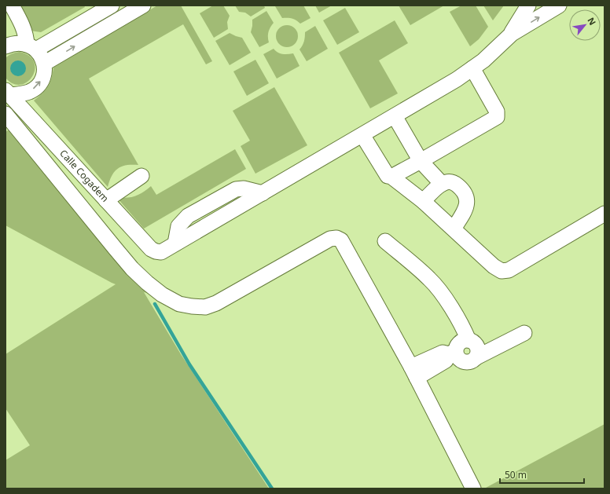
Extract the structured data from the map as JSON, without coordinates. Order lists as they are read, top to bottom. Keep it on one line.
{"streets":{"street":["Calle Cogadem"]},"scale_bar":"50 m","north":"top right"}
